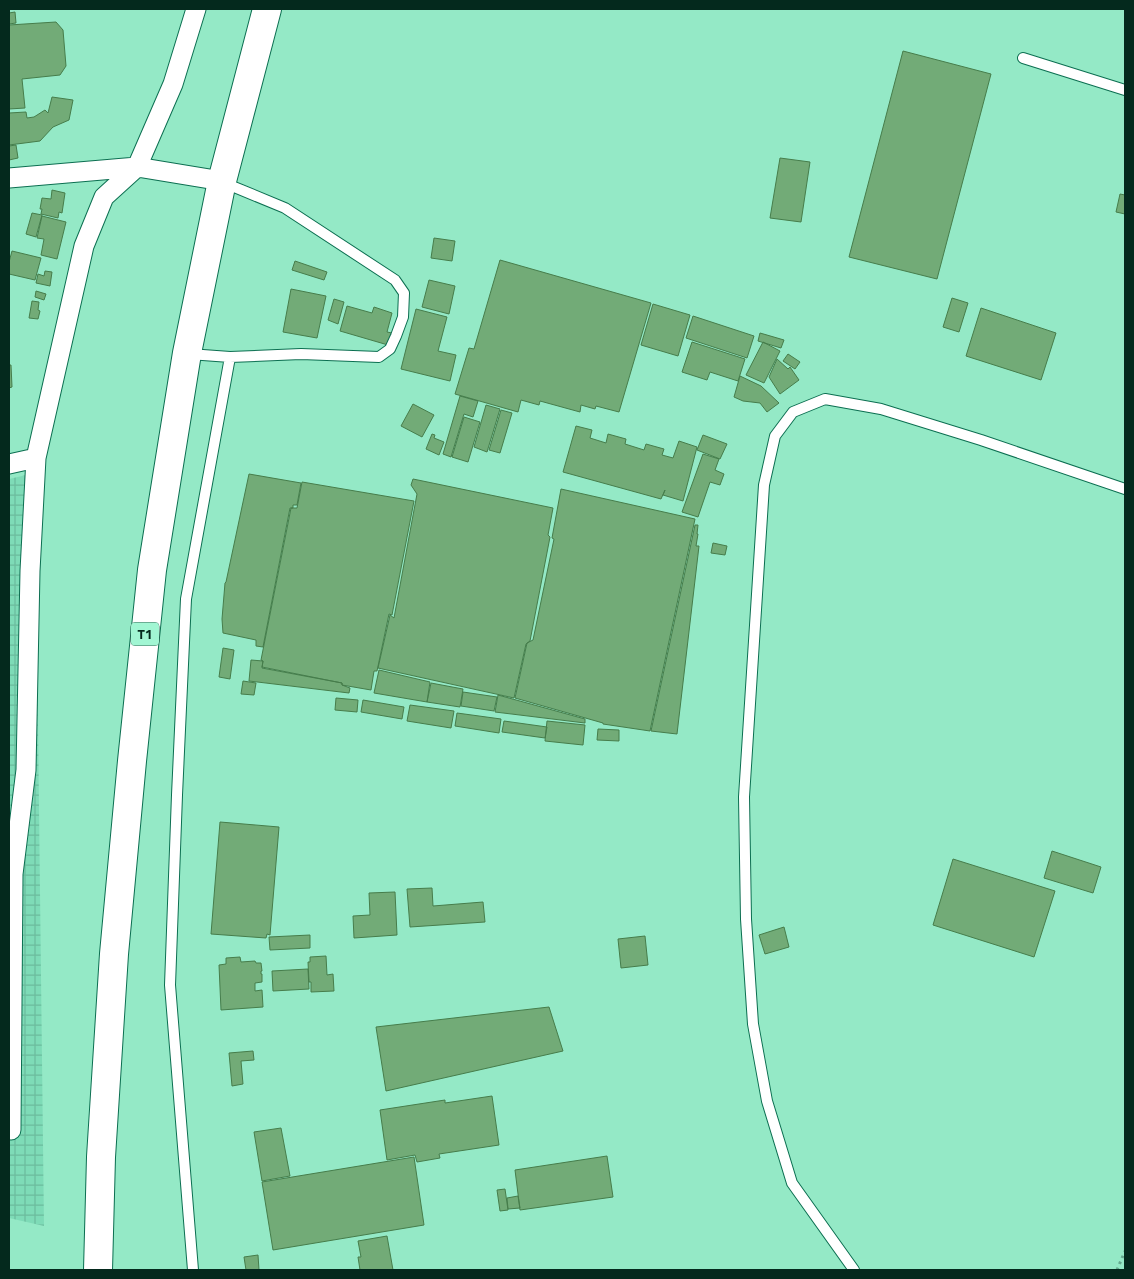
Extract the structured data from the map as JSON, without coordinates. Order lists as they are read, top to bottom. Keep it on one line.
{"streets":{"highway":["T1"]}}
